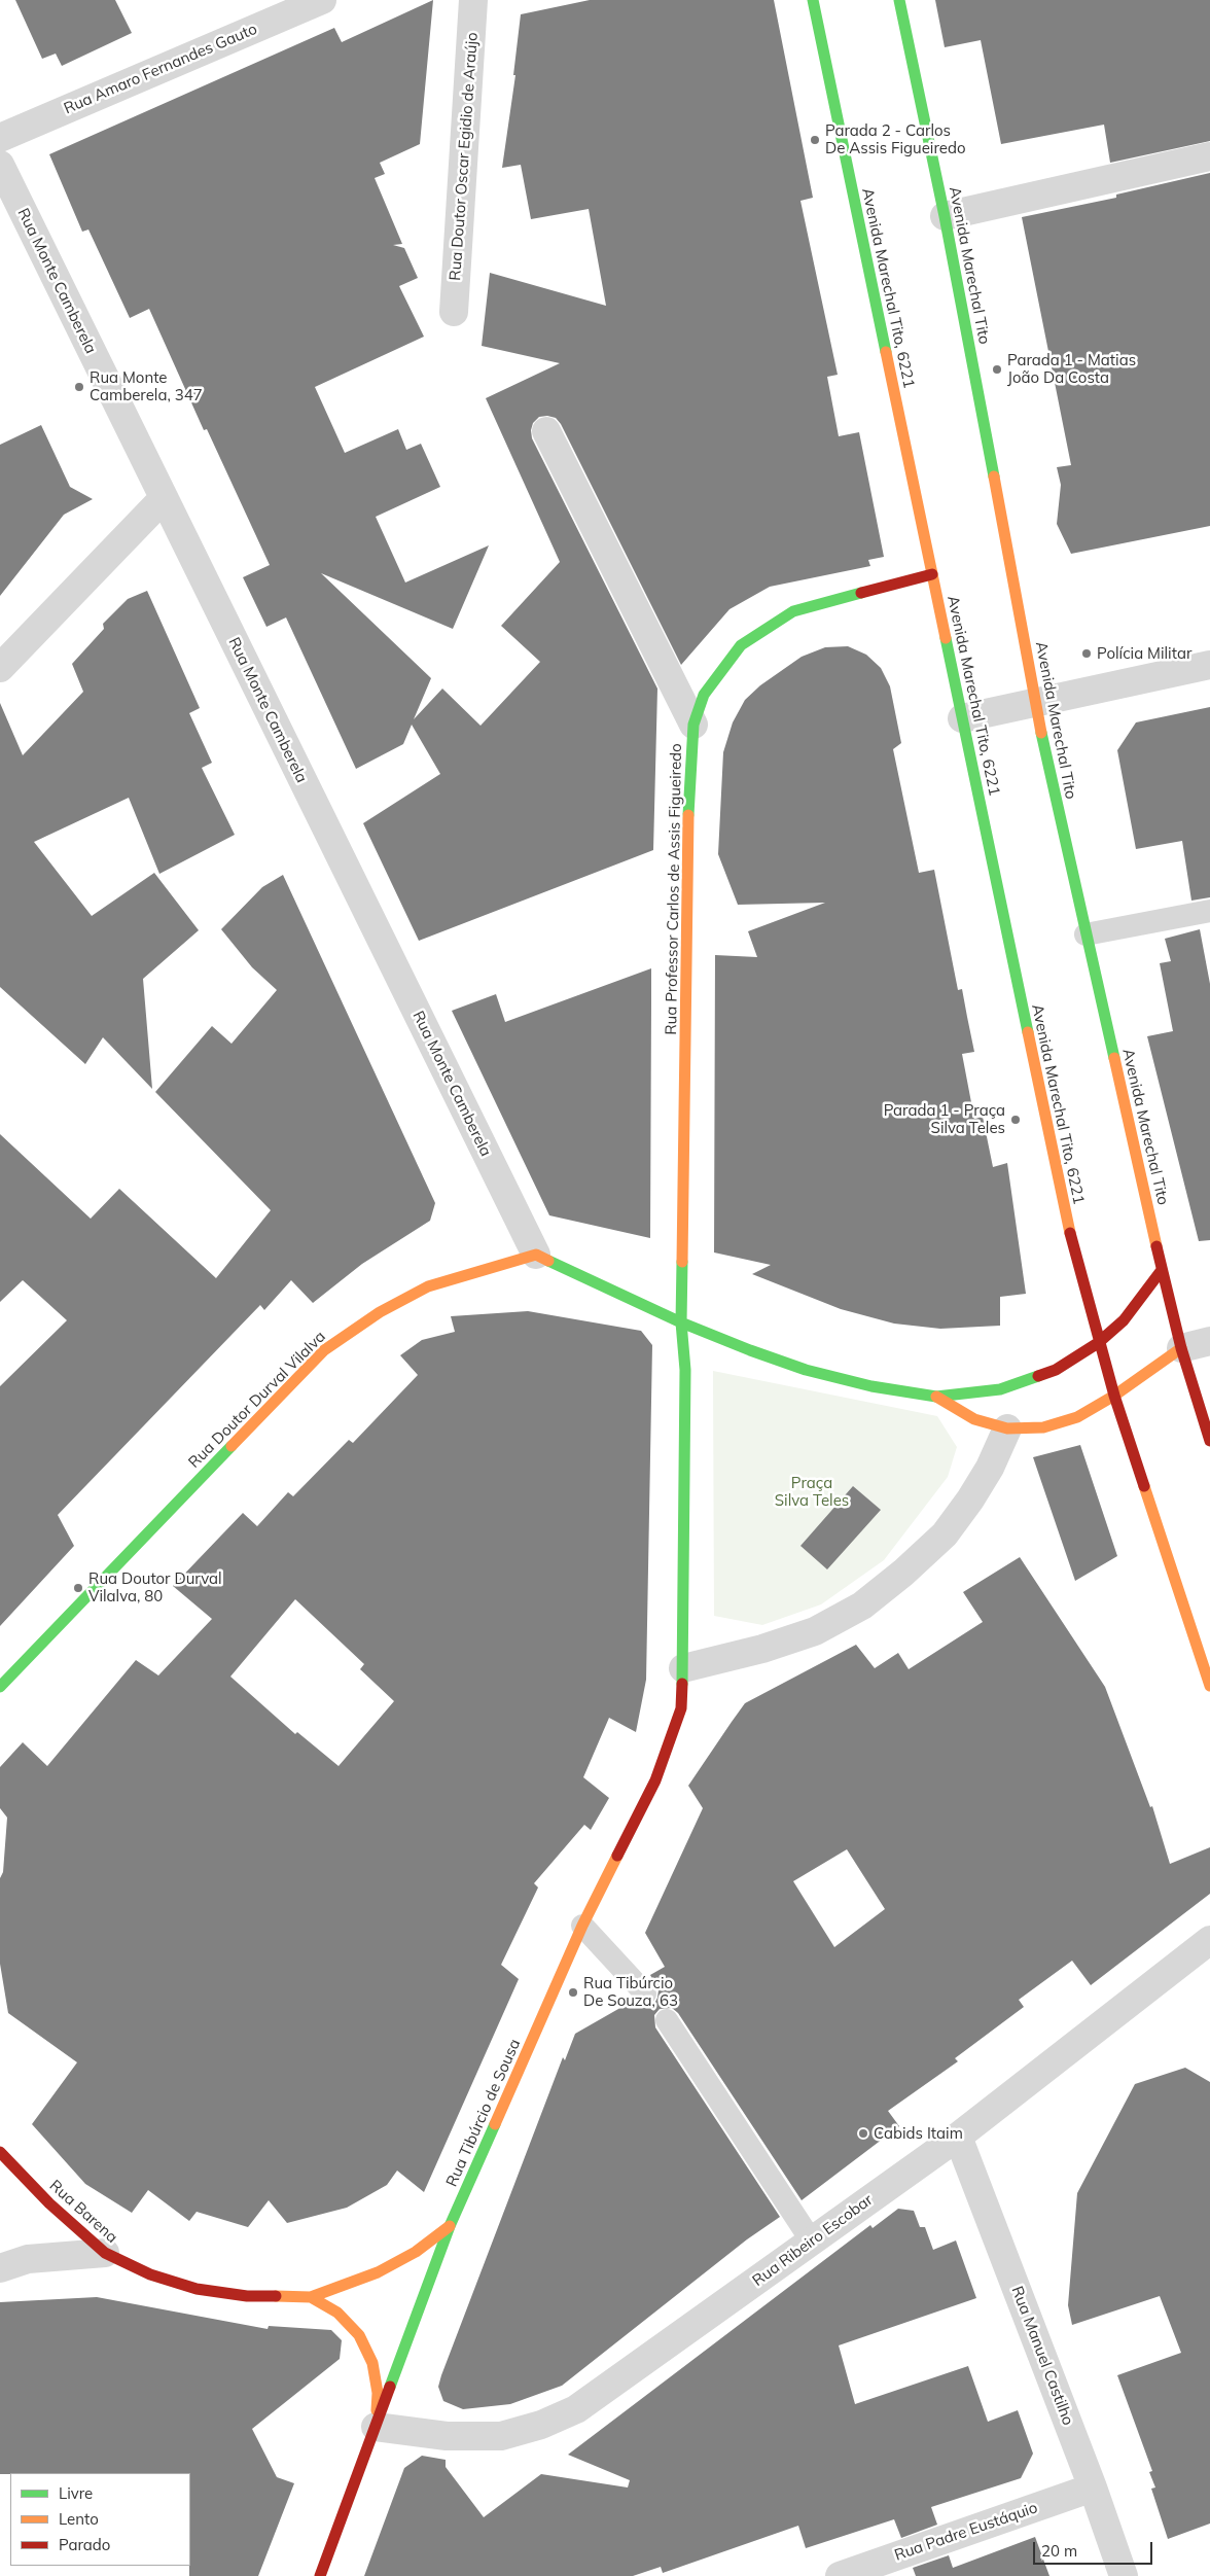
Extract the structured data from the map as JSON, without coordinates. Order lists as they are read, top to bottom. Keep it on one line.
{"streets":{"main road":["Avenida Marechal Tito","Avenida Marechal Tito, 6221","Rua Professor Carlos de Assis Figueiredo","Rua Doutor Durval Vilalva","Rua Tibúrcio de Sousa","Rua Barena"],"street":["Rua Amaro Fernandes Gauto","Rua Doutor Oscar Egidio de Araújo","Rua Monte Camberela","Rua Ribeiro Escobar","Rua Manuel Castilho","Rua Padre Eustáquio"]},"crossings":[["Rua Monte Camberela","Rua Doutor Durval Vilalva"],["Avenida Marechal Tito, 6221","Rua Professor Carlos de Assis Figueiredo"],["Rua Tibúrcio de Sousa","Rua Barena"],["Rua Tibúrcio de Sousa","Rua Ribeiro Escobar"],["Rua Barena","Rua Ribeiro Escobar"],["Rua Ribeiro Escobar","Rua Manuel Castilho"],["Rua Manuel Castilho","Rua Padre Eustáquio"]],"parks":["Praça Silva Teles"],"places":["Parada 2 - Carlos De Assis Figueiredo","Parada 1 - Matias João Da Costa","Rua Monte Camberela, 347","Polícia Militar","Parada 1 - Praça Silva Teles","Rua Doutor Durval Vilalva, 80","Rua Tibúrcio De Souza, 63","Cabids Itaim"],"legend":["Livre","Lento","Parado"],"scale_bar":"20 m"}
